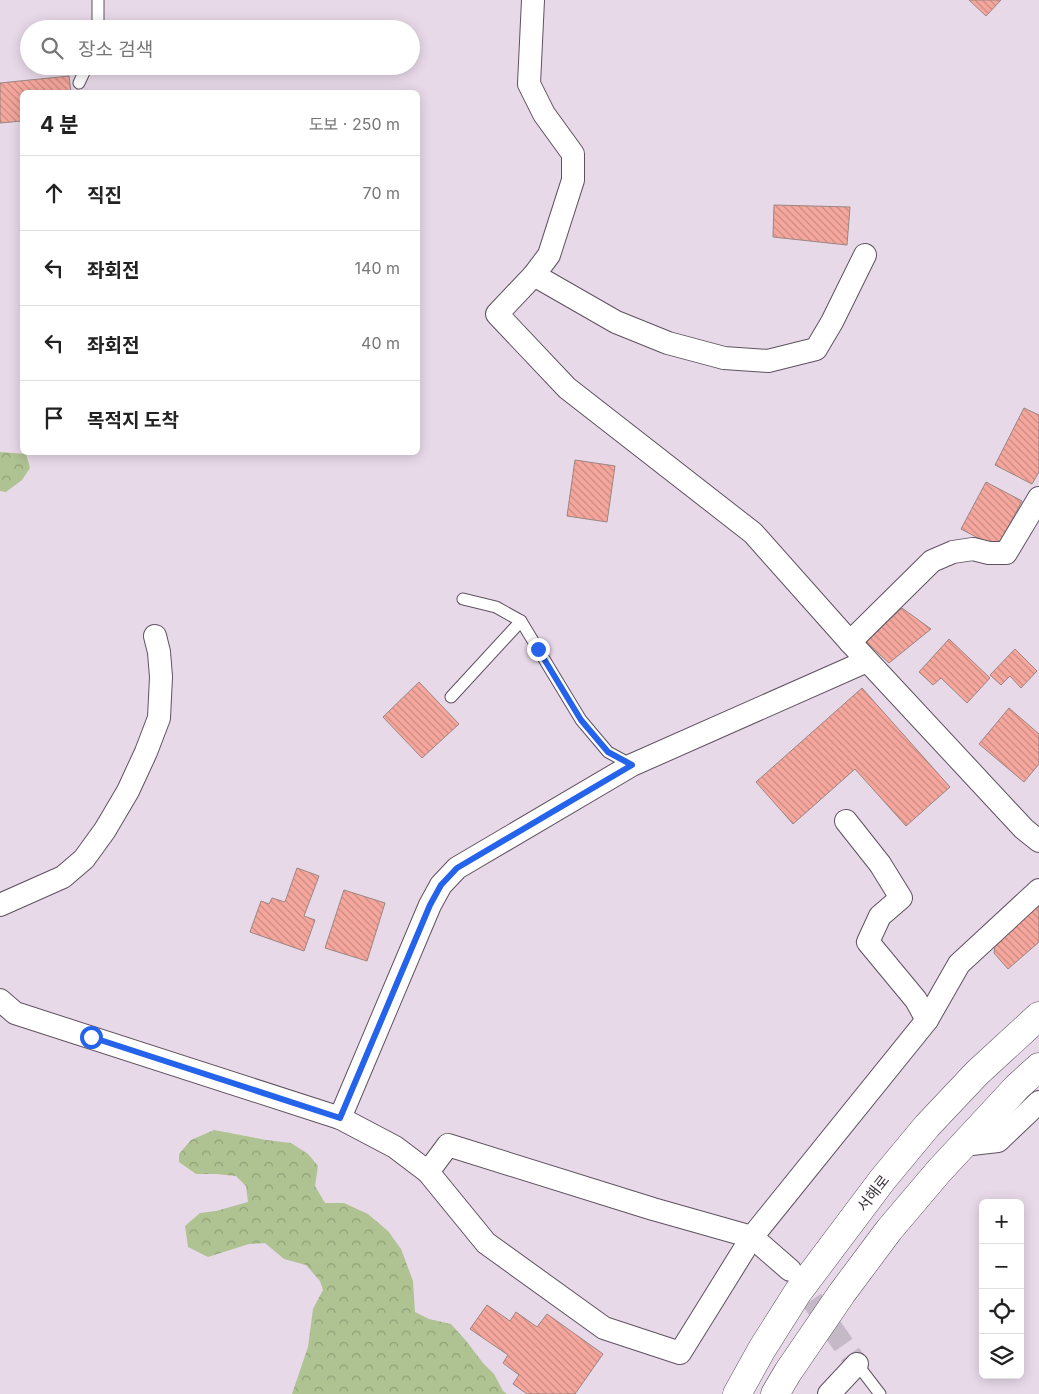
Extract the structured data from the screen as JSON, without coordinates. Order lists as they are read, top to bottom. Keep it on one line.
{"streets":{"highway":["서해로"]},"page":{"search":"장소 검색","heading":["4 분","도보 · 250 m"],"list":[["직진","70 m"],["좌회전","140 m"],["좌회전","40 m"],"목적지 도착"],"map_buttons":["+","−"]}}
